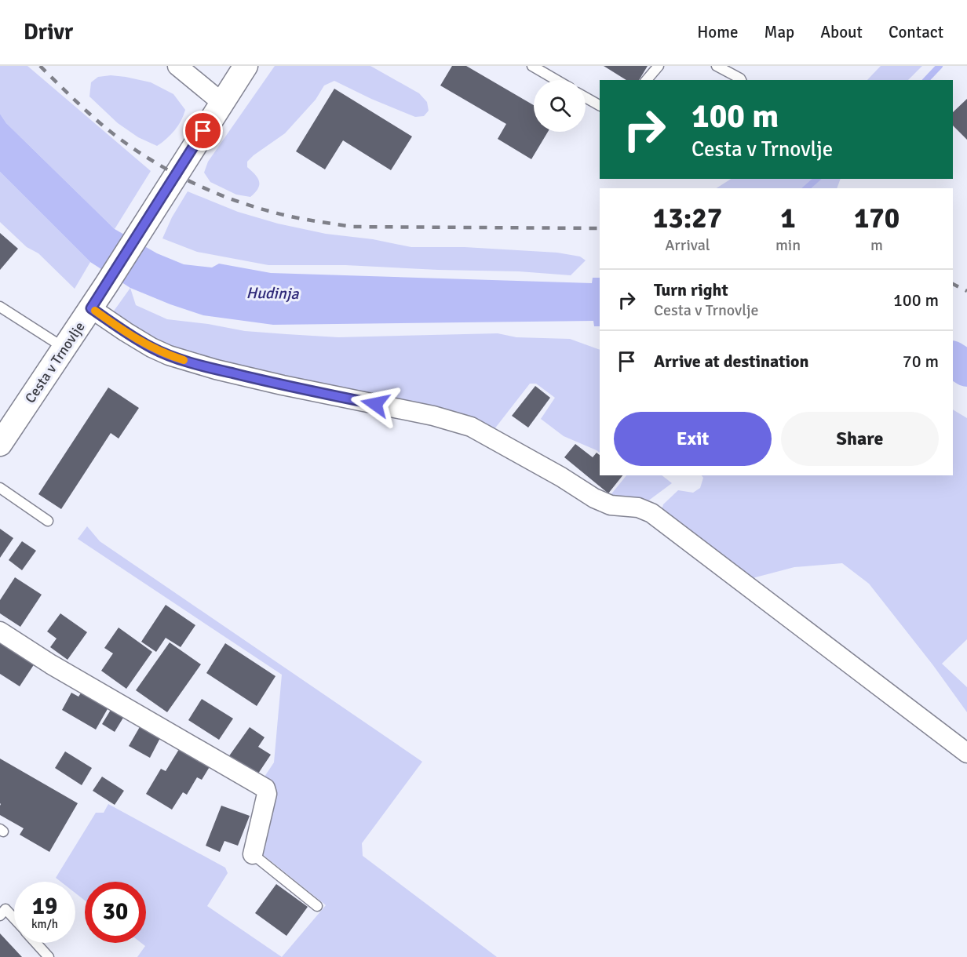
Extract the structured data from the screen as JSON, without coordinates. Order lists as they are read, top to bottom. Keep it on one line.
{"streets":{"street":["Cesta v Trnovlje"]},"water":["Hudinja"],"page":{"header":"Drivr","nav":["Home","Map","About","Contact"],"turn":["100 m","Cesta v Trnovlje"],"eta":["13:27","Arrival","1","min","170","m"],"list":[{"name":"Turn right","note":"Cesta v Trnovlje","value":"100 m"},{"name":"Arrive at destination","value":"70 m"}],"buttons":["Exit","Share"],"speed":"19 km/h","limit":"30"}}
